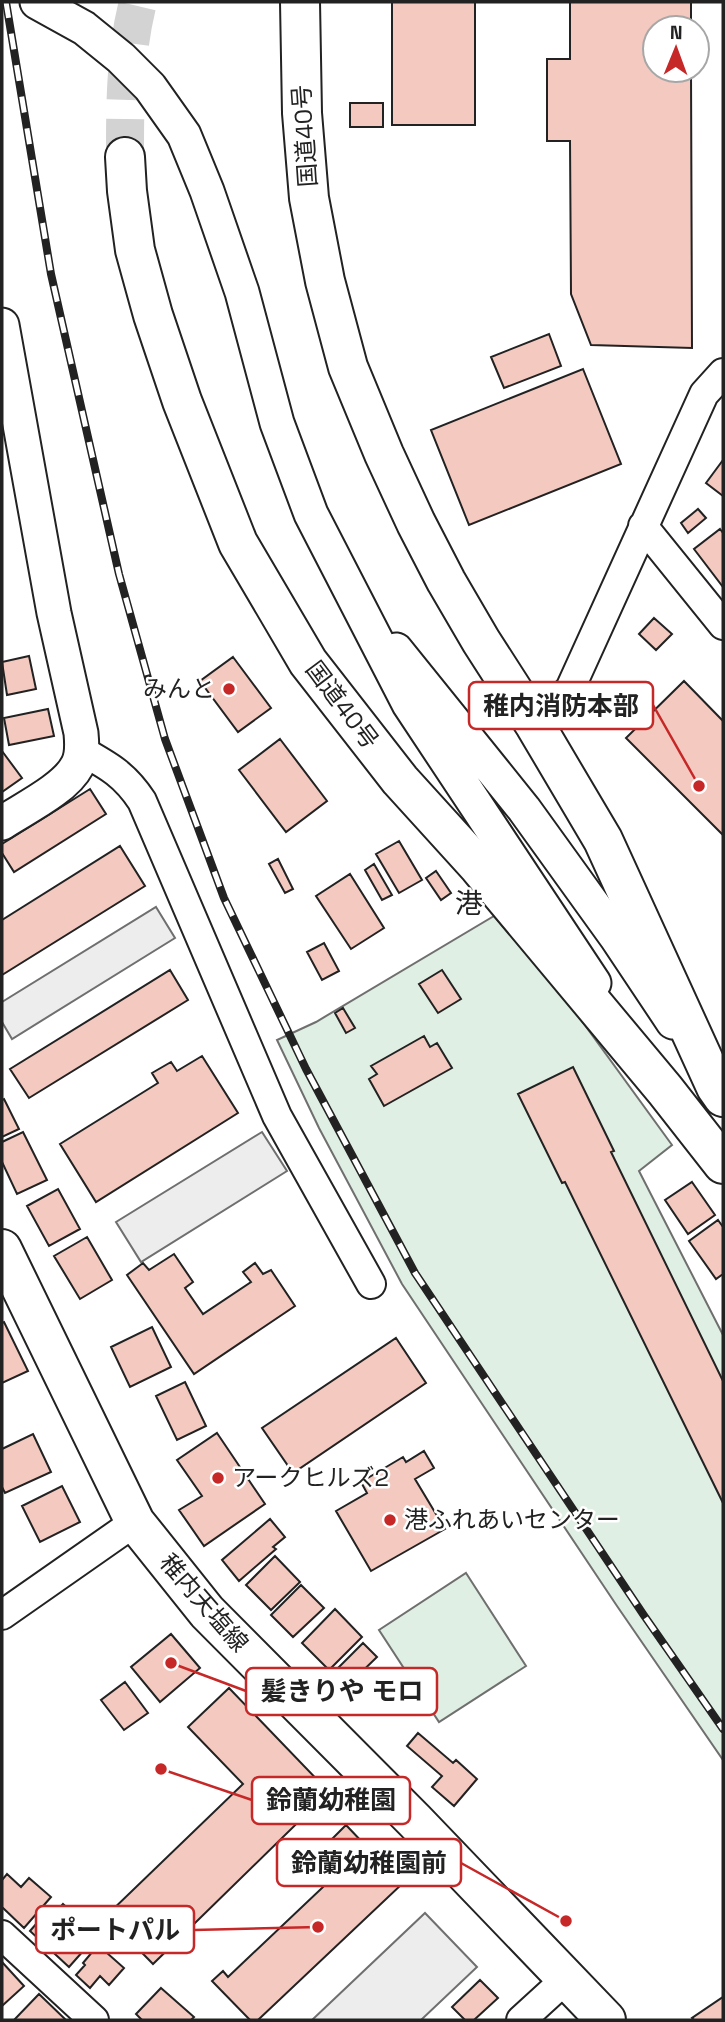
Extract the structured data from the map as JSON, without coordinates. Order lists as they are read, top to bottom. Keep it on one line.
{"streets":{"main road":["国道40号","稚内天塩線"]},"districts":["港"],"places":["みんと","稚内消防本部","アークヒルズ2","港ふれあいセンター","髪きりや モロ","鈴蘭幼稚園","鈴蘭幼稚園前","ポートパル"],"north":"top"}
